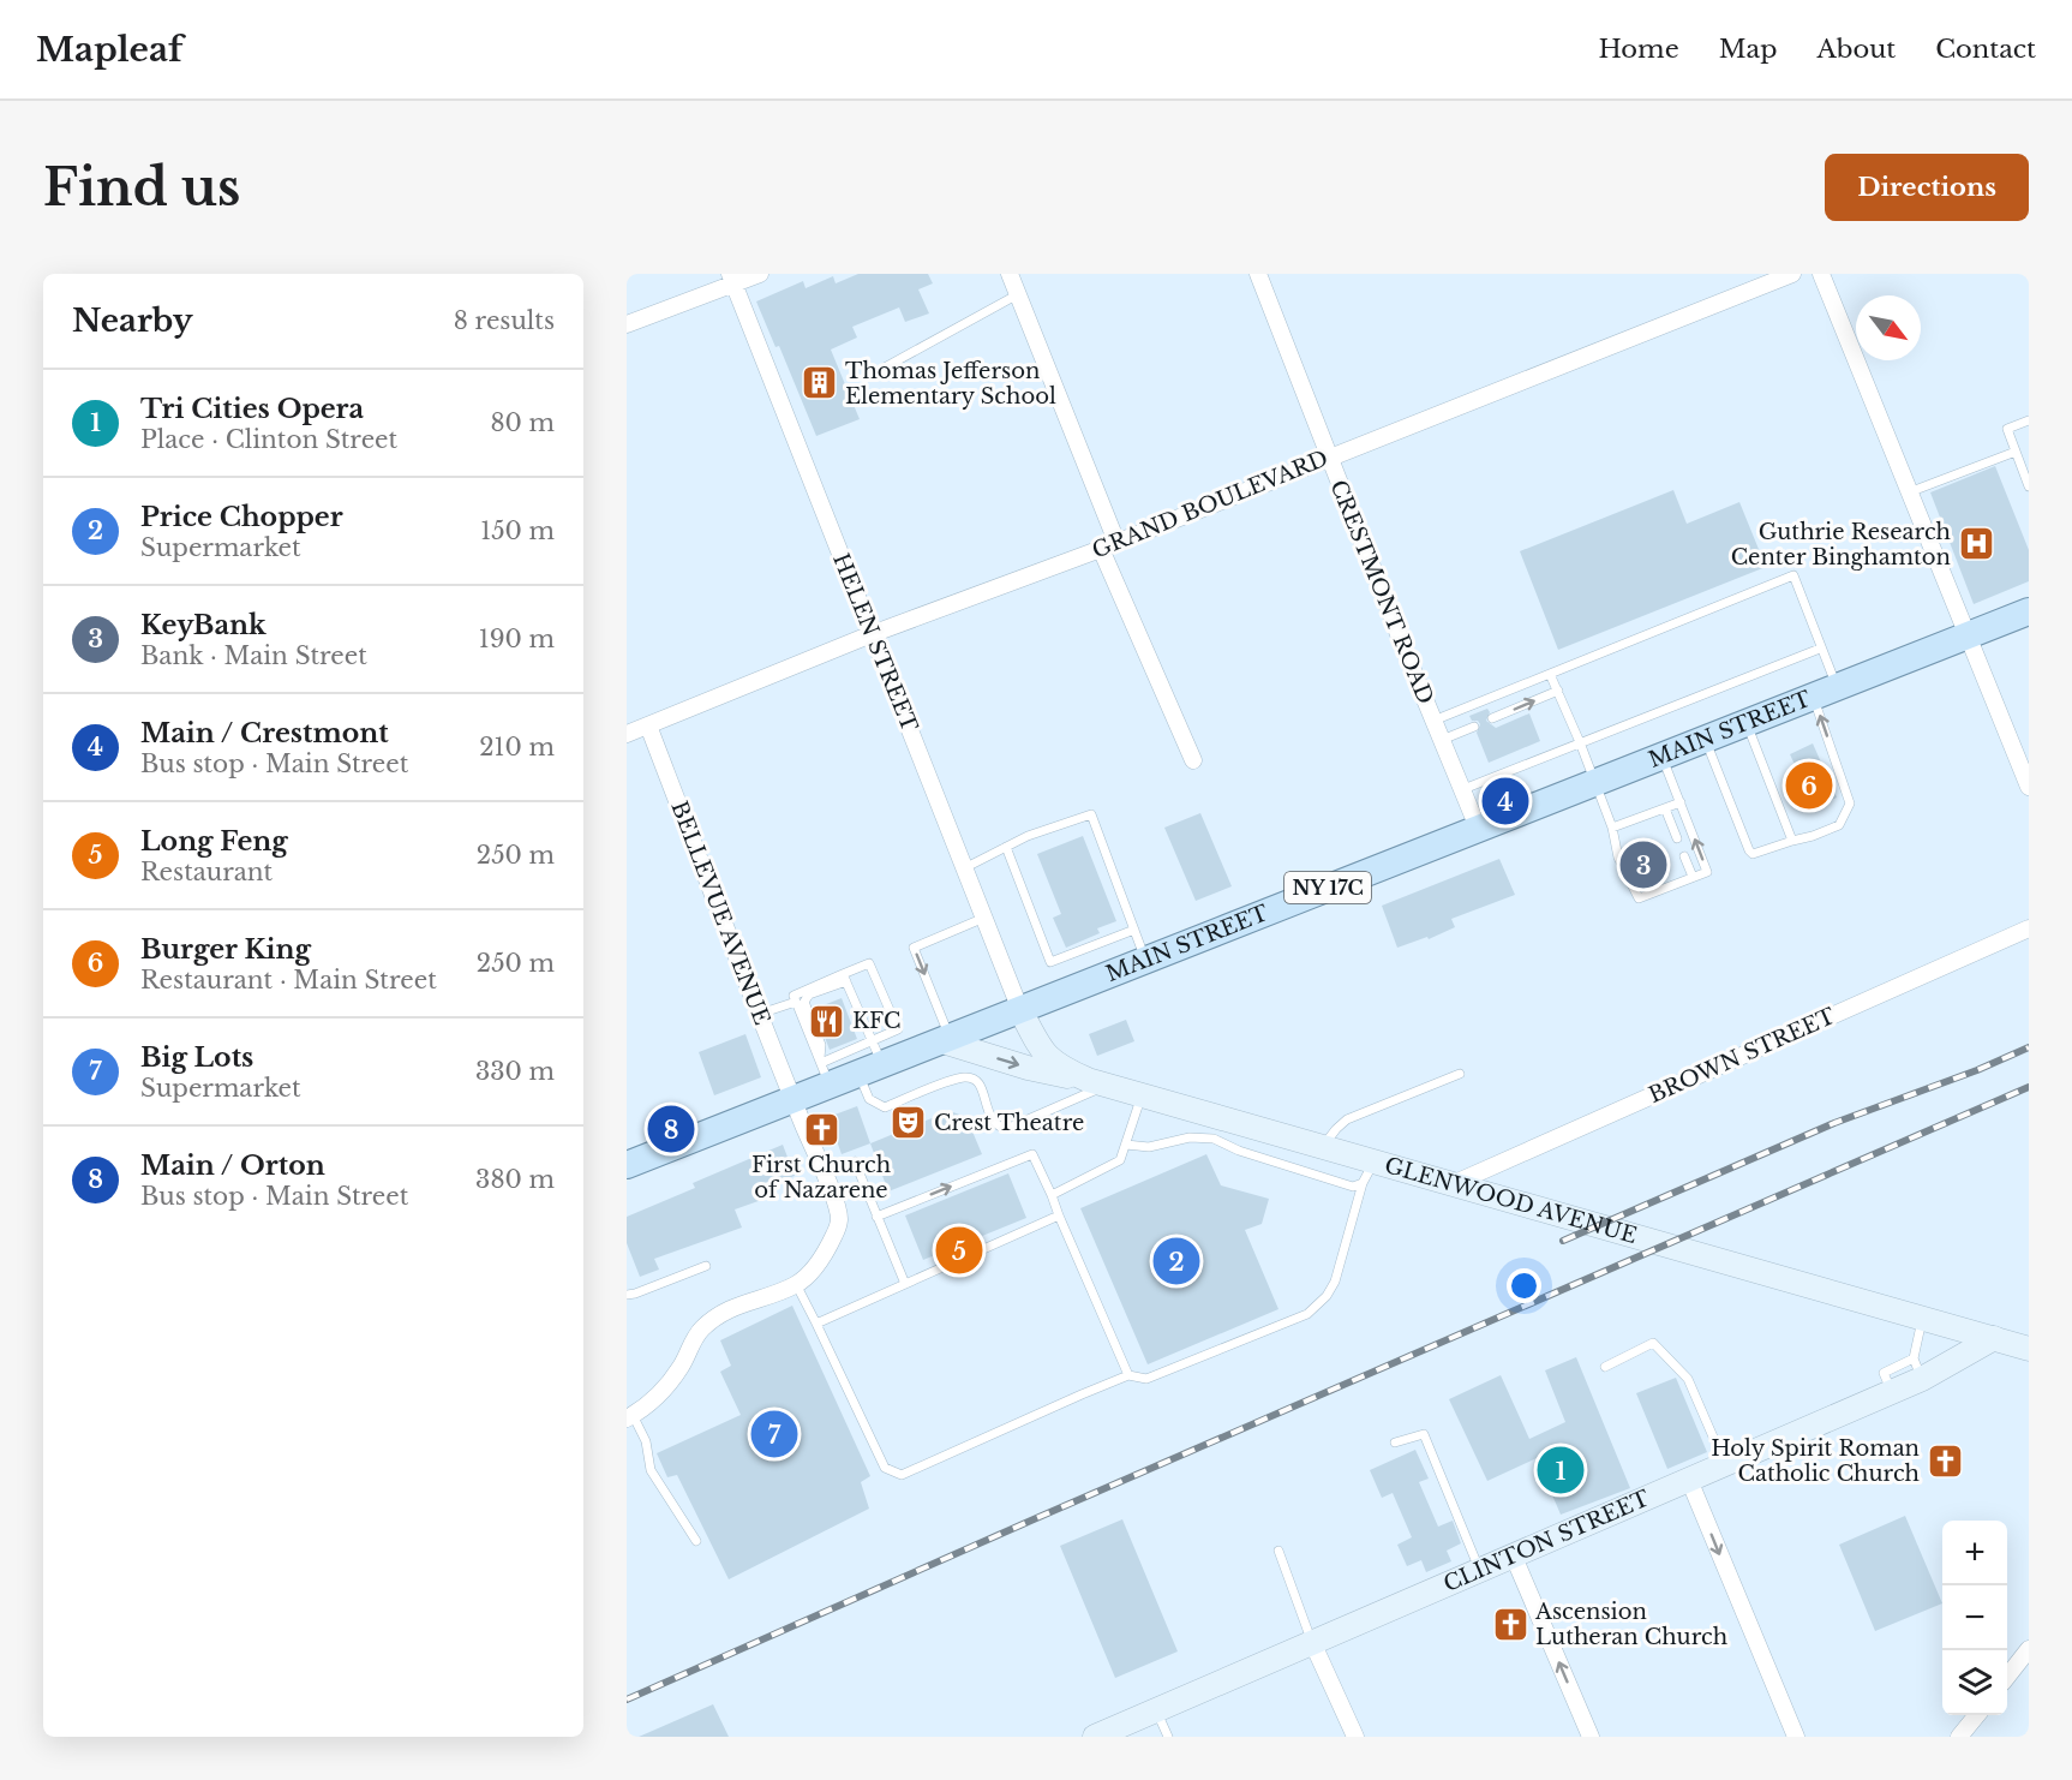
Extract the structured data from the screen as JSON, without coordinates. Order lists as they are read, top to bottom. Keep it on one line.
{"streets":{"main road":["MAIN STREET","NY 17C"],"street":["GRAND BOULEVARD","CRESTMONT ROAD","HELEN STREET","BELLEVUE AVENUE","BROWN STREET","GLENWOOD AVENUE","CLINTON STREET"]},"crossings":[["GRAND BOULEVARD","CRESTMONT ROAD"],["GRAND BOULEVARD","HELEN STREET"],["GRAND BOULEVARD","BELLEVUE AVENUE"],["CRESTMONT ROAD","MAIN STREET"],["HELEN STREET","MAIN STREET"],["HELEN STREET","GLENWOOD AVENUE"],["MAIN STREET","BELLEVUE AVENUE"],["MAIN STREET","GLENWOOD AVENUE"],["BROWN STREET","GLENWOOD AVENUE"],["GLENWOOD AVENUE","CLINTON STREET"]],"places":{"building":["Thomas Jefferson Elementary School"],"hospital":["Guthrie Research Center Binghamton"],"restaurant":["KFC"],"theatre":["Crest Theatre"],"church":["First Church of Nazarene","Holy Spirit Roman Catholic Church","Ascension Lutheran Church"]},"north":"bottom right","page":{"header":"Mapleaf","nav":["Home","Map","About","Contact"],"buttons":"Directions","title":"Find us","heading":["Nearby","8 results"],"list":[{"mark":"1","name":"Tri Cities Opera","note":"Place · Clinton Street","value":"80 m"},{"mark":"2","name":"Price Chopper","note":"Supermarket","value":"150 m"},{"mark":"3","name":"KeyBank","note":"Bank · Main Street","value":"190 m"},{"mark":"4","name":"Main / Crestmont","note":"Bus stop · Main Street","value":"210 m"},{"mark":"5","name":"Long Feng","note":"Restaurant","value":"250 m"},{"mark":"6","name":"Burger King","note":"Restaurant · Main Street","value":"250 m"},{"mark":"7","name":"Big Lots","note":"Supermarket","value":"330 m"},{"mark":"8","name":"Main / Orton","note":"Bus stop · Main Street","value":"380 m"}],"pins":["6","4","3","8","5","2","7","1"],"map_buttons":["+","−"]}}
